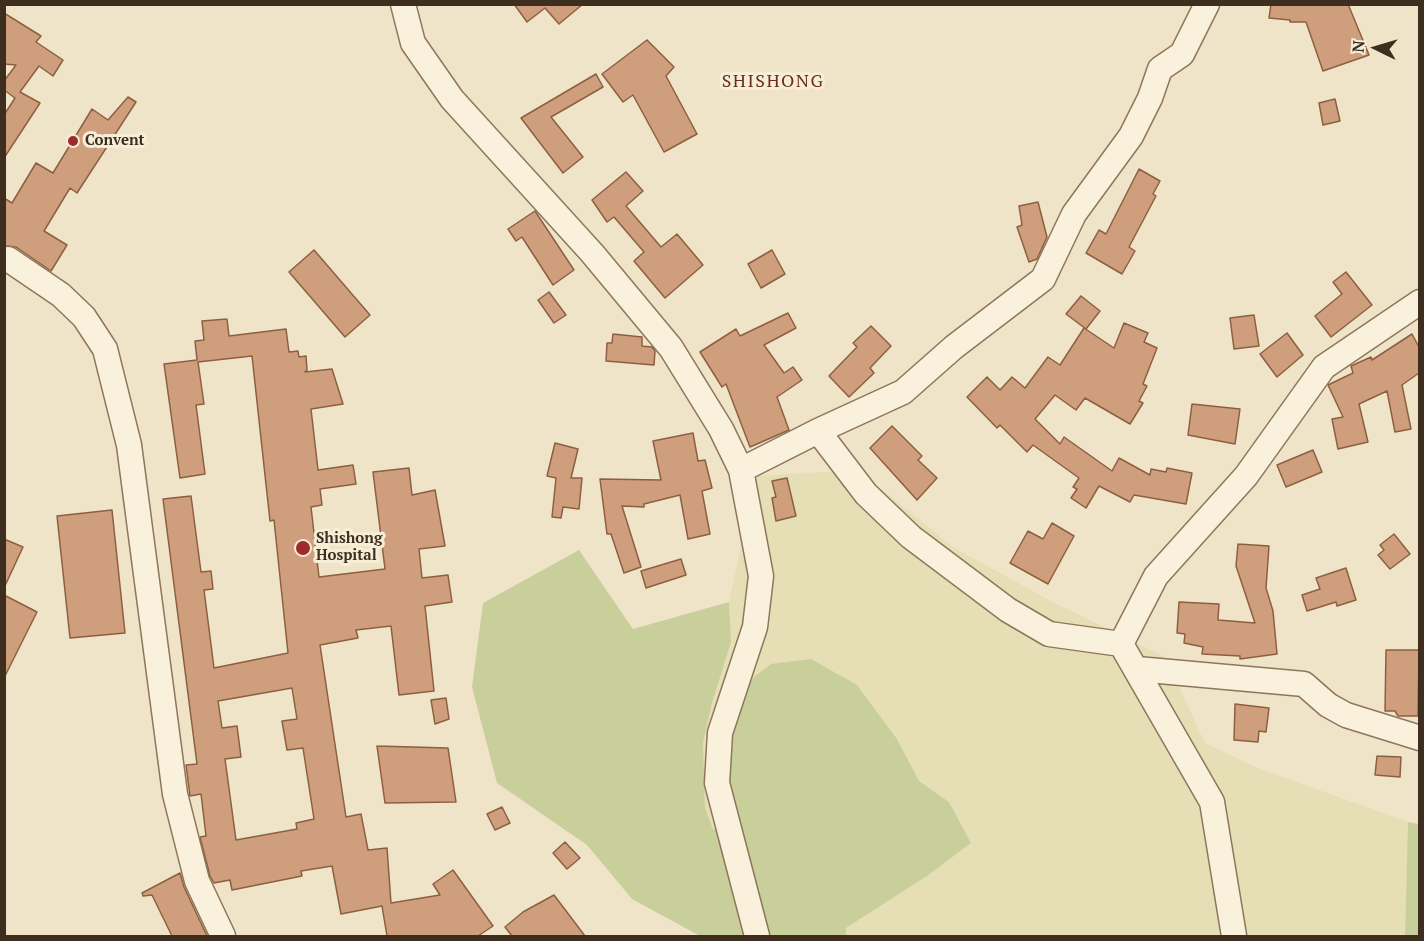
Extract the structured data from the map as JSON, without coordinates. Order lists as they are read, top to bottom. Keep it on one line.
{"districts":["SHISHONG"],"places":["Convent","Shishong Hospital"],"north":"left"}
